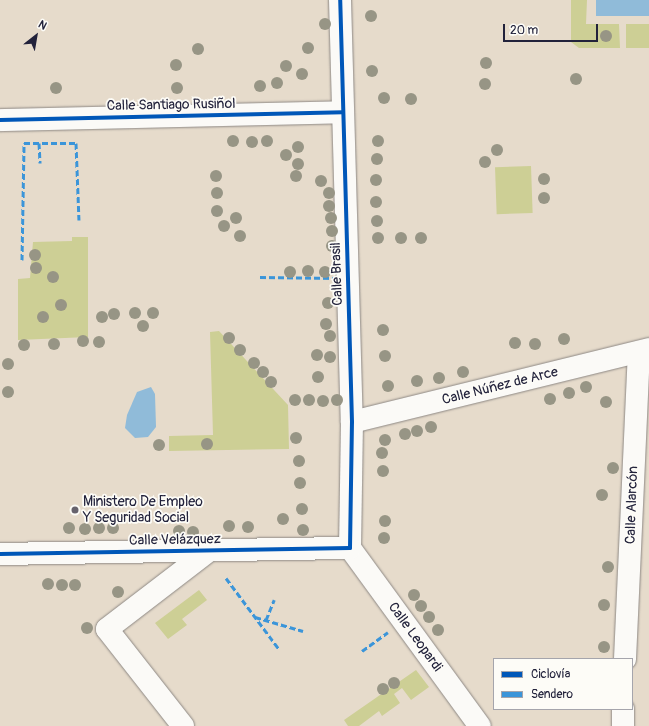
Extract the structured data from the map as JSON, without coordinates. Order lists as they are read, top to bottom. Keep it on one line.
{"streets":{"street":["Calle Santiago Rusiñol","Calle Brasil","Calle Núñez de Arce","Calle Alarcón","Calle Velázquez","Calle Leopardi"]},"crossings":[["Calle Santiago Rusiñol","Calle Brasil"],["Calle Brasil","Calle Núñez de Arce"],["Calle Brasil","Calle Velázquez"],["Calle Brasil","Calle Leopardi"],["Calle Núñez de Arce","Calle Alarcón"],["Calle Velázquez","Calle Leopardi"]],"places":["Ministero De Empleo Y Seguridad Social"],"legend":["Ciclovía","Sendero"],"scale_bar":"20 m","north":"top right"}
